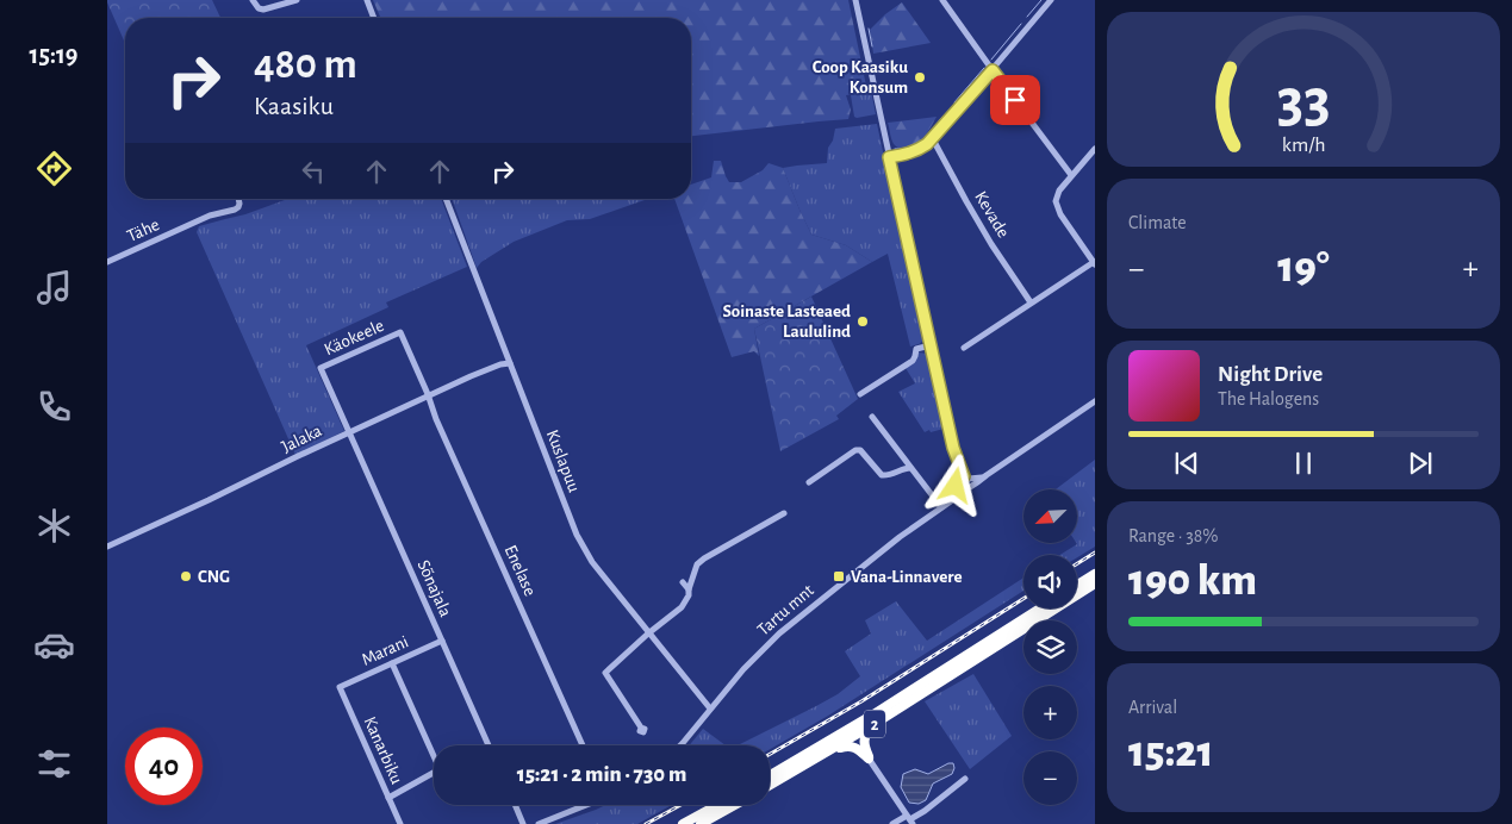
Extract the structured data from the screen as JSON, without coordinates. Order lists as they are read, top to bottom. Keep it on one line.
{"streets":{"highway":["2"],"street":["Kevade","Tähe","Käokeele","Jalaka","Kuslapuu","Enelase","Sõnajala","Tartu mnt","Marani","Kanarbiku"]},"crossings":[["Käokeele","Jalaka"],["Käokeele","Enelase"],["Käokeele","Sõnajala"],["Jalaka","Kuslapuu"],["Jalaka","Enelase"],["Jalaka","Sõnajala"],["Kuslapuu","Tartu mnt"],["Sõnajala","Marani"],["Marani","Kanarbiku"]],"places":{"other":["Coop Kaasiku Konsum","Soinaste Lasteaed Laululind","CNG"],"transit":["Vana-Linnavere"]},"north":"bottom left","page":{"tabs":"15:19","turn":["480 m","Kaasiku"],"tile":["Climate",["Range · 38%","190 km"],["Arrival","15:21"]],"heat":["−","19°","+"],"song":["Night Drive","The Halogens"],"map_buttons":["+","−"],"limit":"40","trip":"15:21 · 2 min · 730 m","gauge":["33","km/h"]}}
